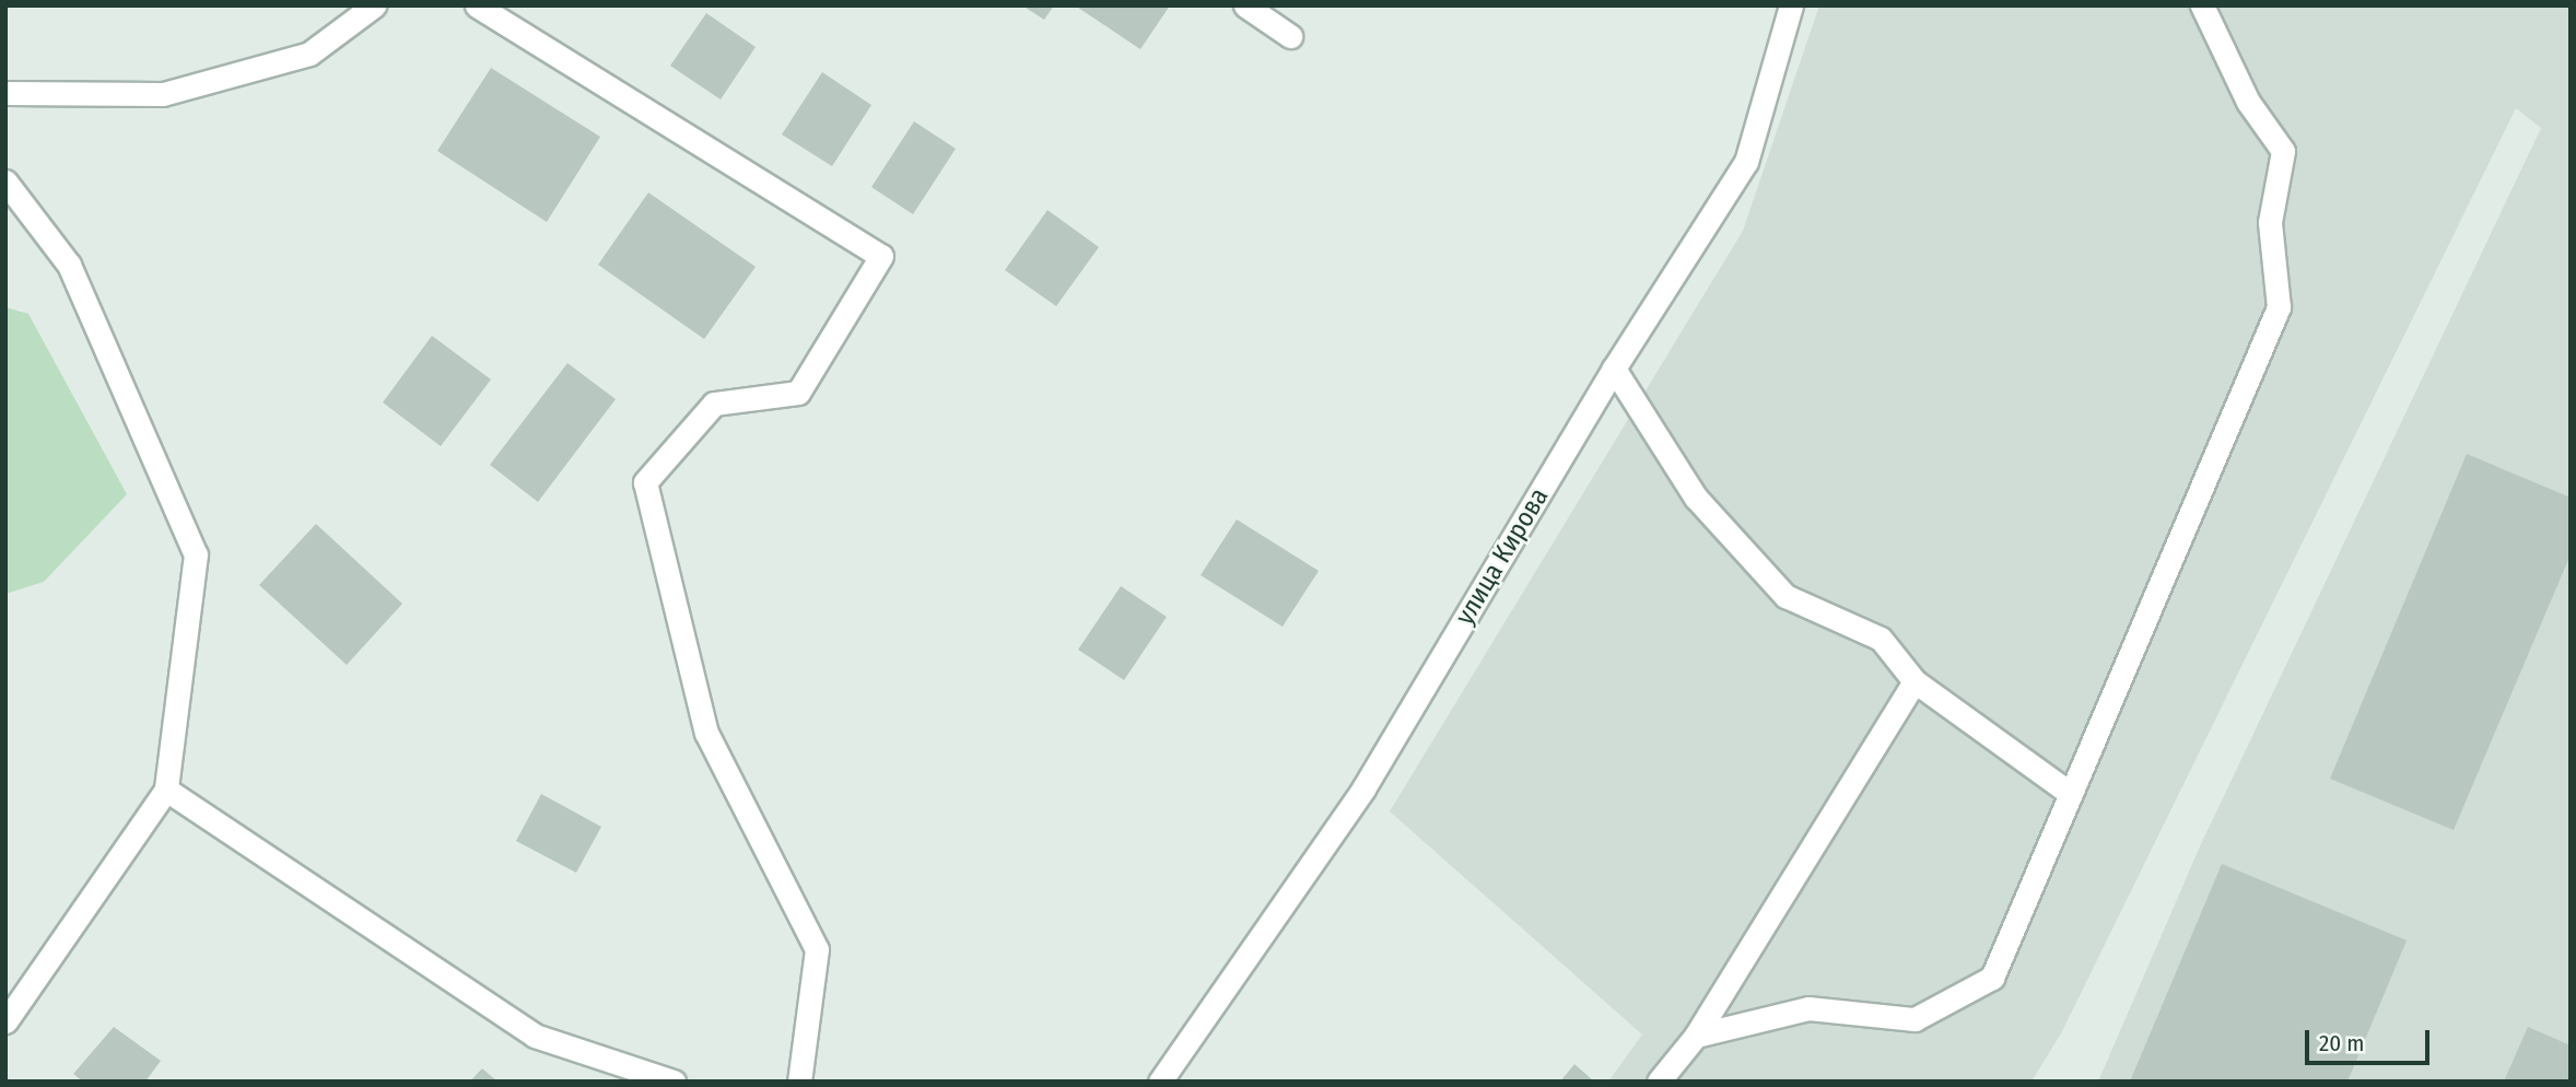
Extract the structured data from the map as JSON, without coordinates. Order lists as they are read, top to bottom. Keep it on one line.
{"streets":{"street":["улица Кирова"]},"scale_bar":"20 m"}
